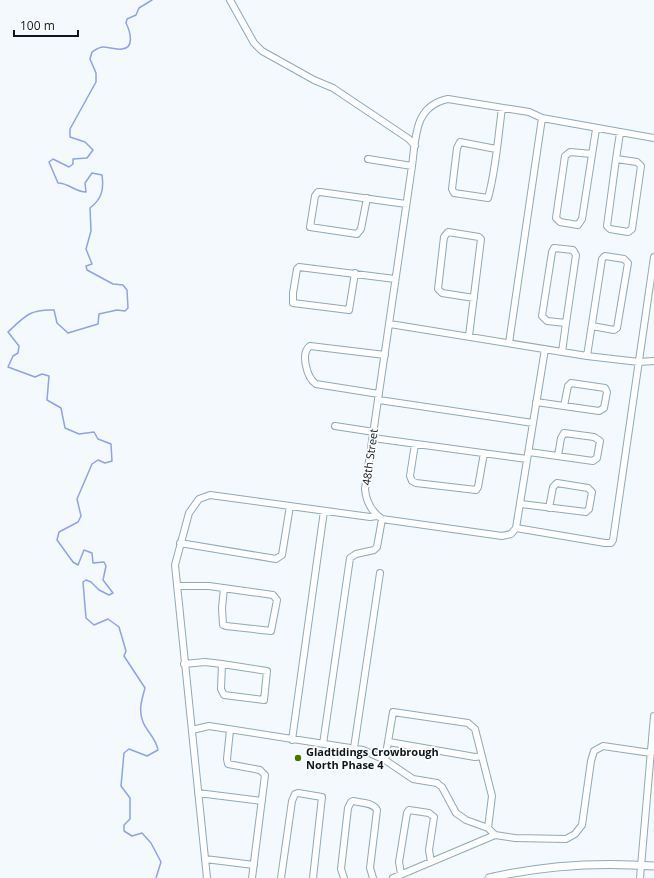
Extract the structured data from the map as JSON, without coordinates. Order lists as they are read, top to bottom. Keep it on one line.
{"streets":{"street":["48th Street"]},"places":["Gladtidings Crowbrough North Phase 4"],"scale_bar":"100 m"}
